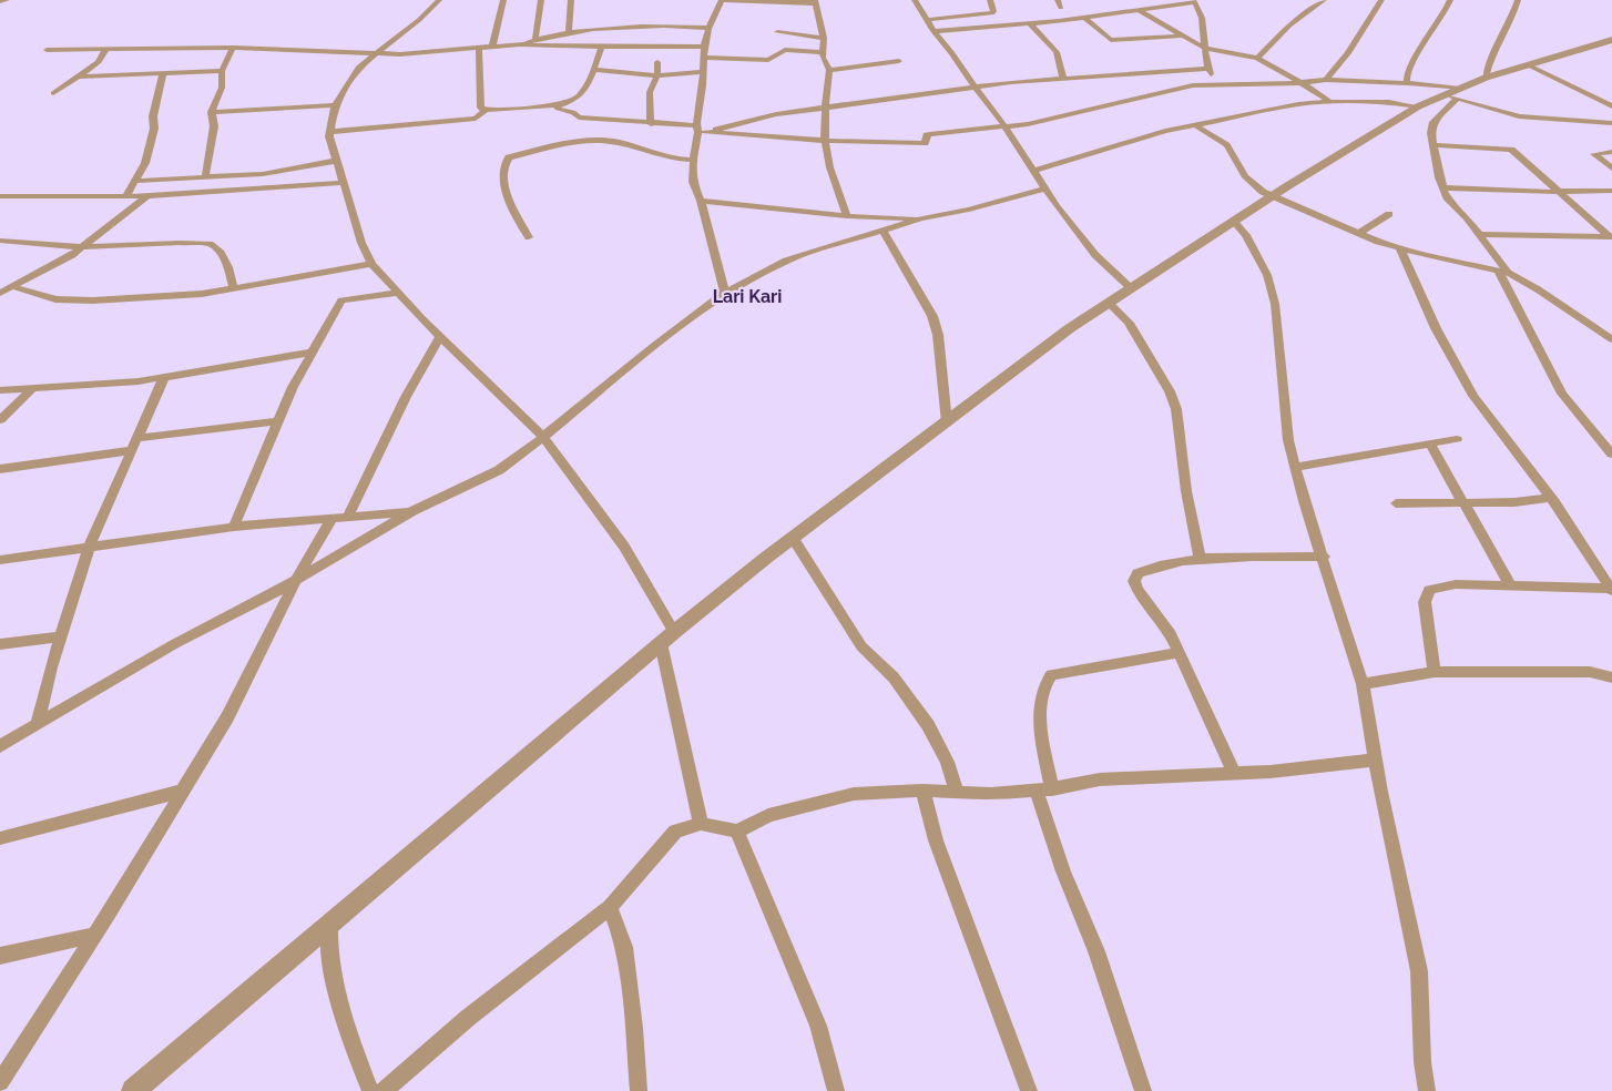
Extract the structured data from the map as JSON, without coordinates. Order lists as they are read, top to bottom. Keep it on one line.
{"districts":["Lari Kari"]}
